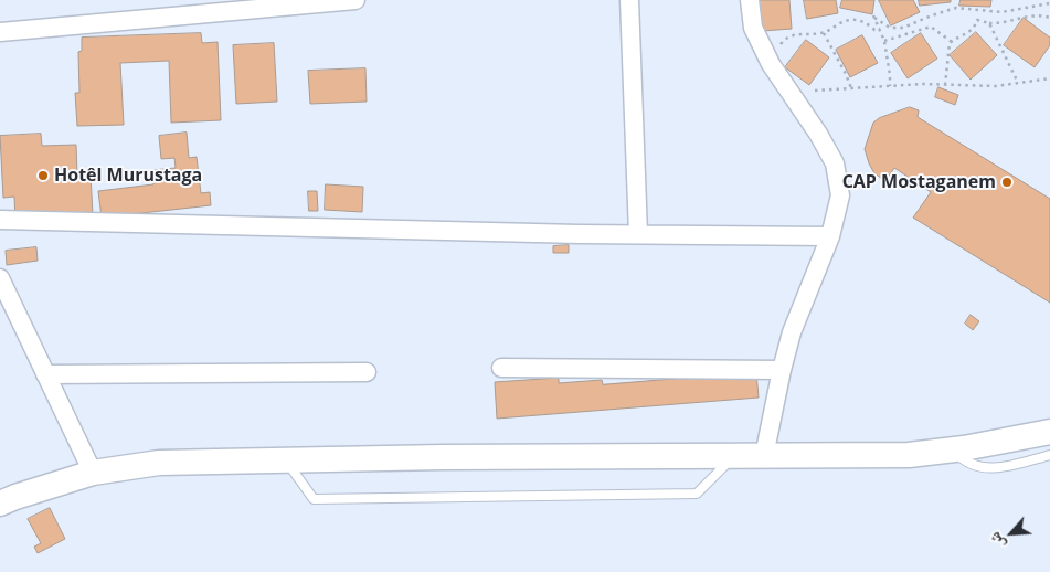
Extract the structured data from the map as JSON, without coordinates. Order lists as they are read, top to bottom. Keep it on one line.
{"places":["Hotêl Murustaga","CAP Mostaganem"],"north":"bottom left"}
